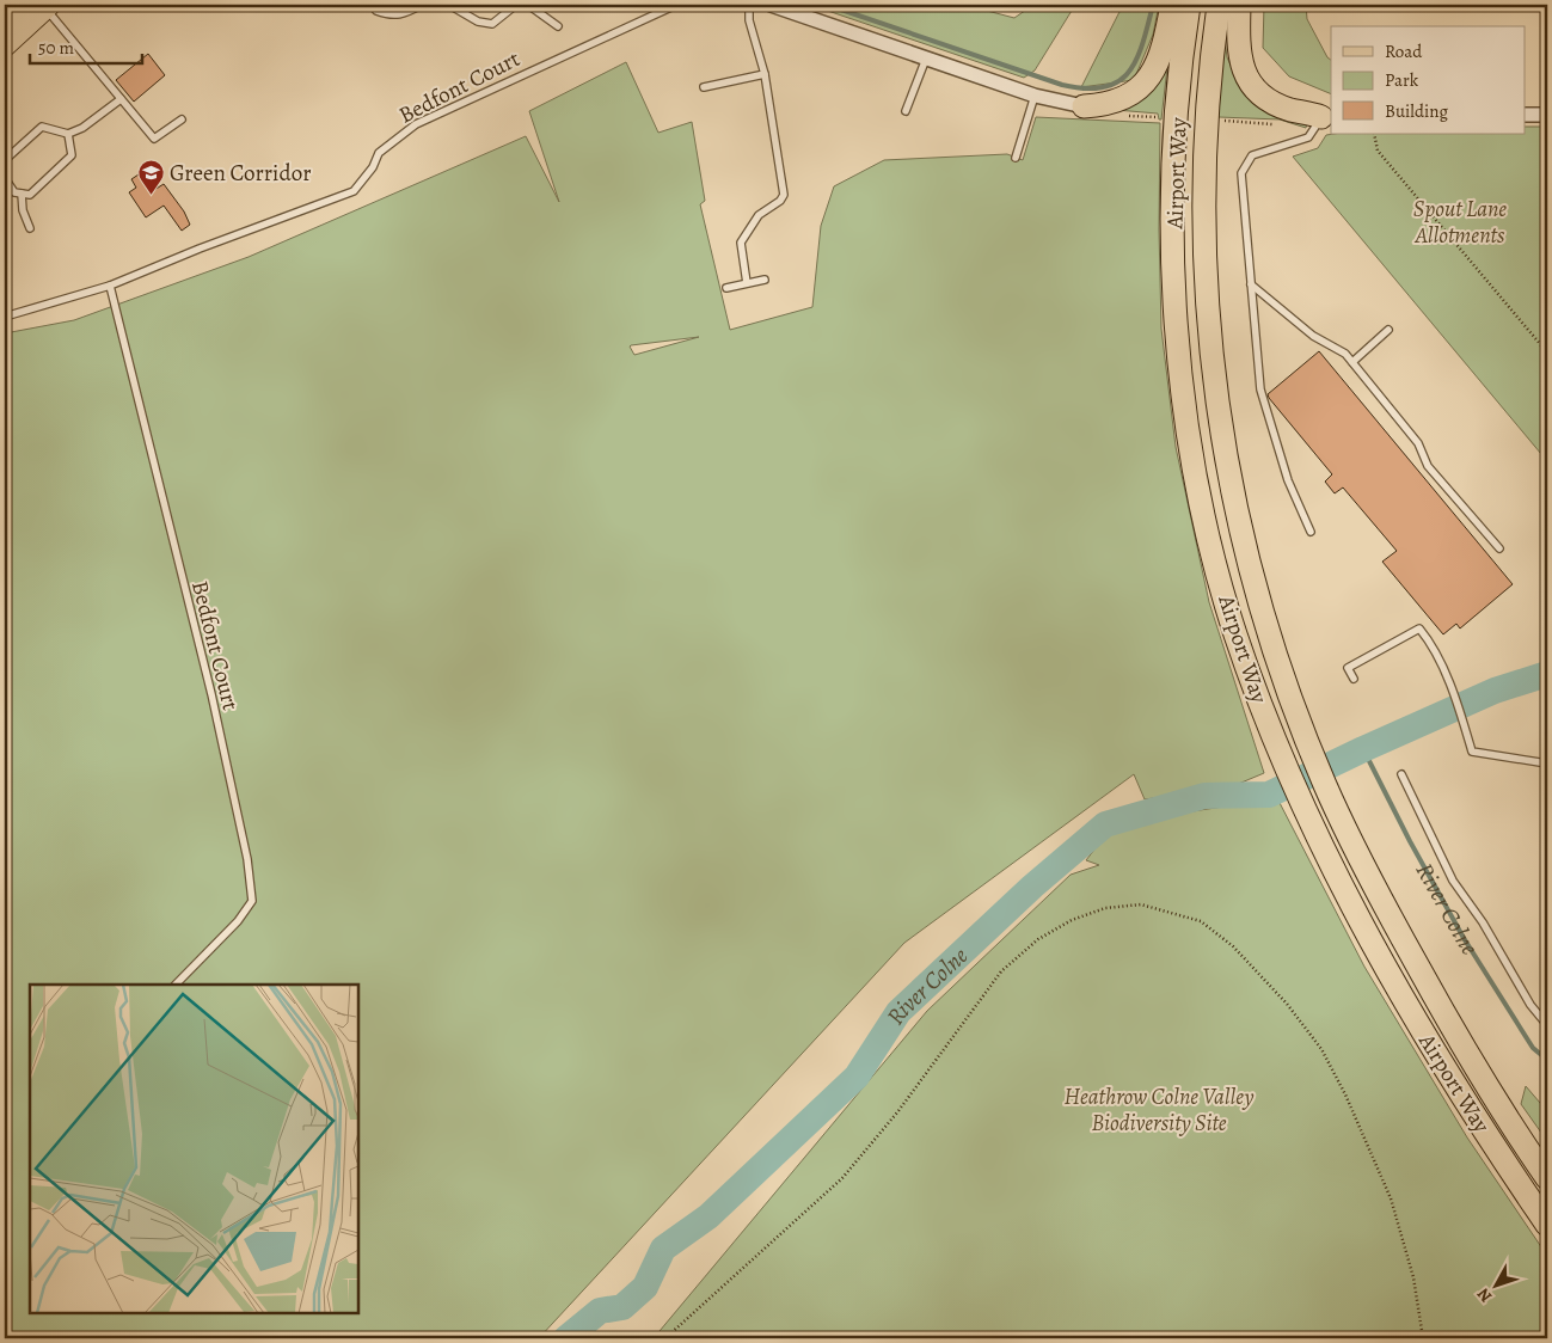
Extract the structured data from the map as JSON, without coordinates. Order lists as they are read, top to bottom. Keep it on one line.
{"streets":{"highway":["Airport Way"],"lane":["Bedfont Court"]},"water":["River Colne"],"parks":["Spout Lane Allotments","Heathrow Colne Valley Biodiversity Site"],"places":{"school or university":["Green Corridor"]},"legend":["Road","Park","Building"],"scale_bar":"50 m","north":"bottom left"}
